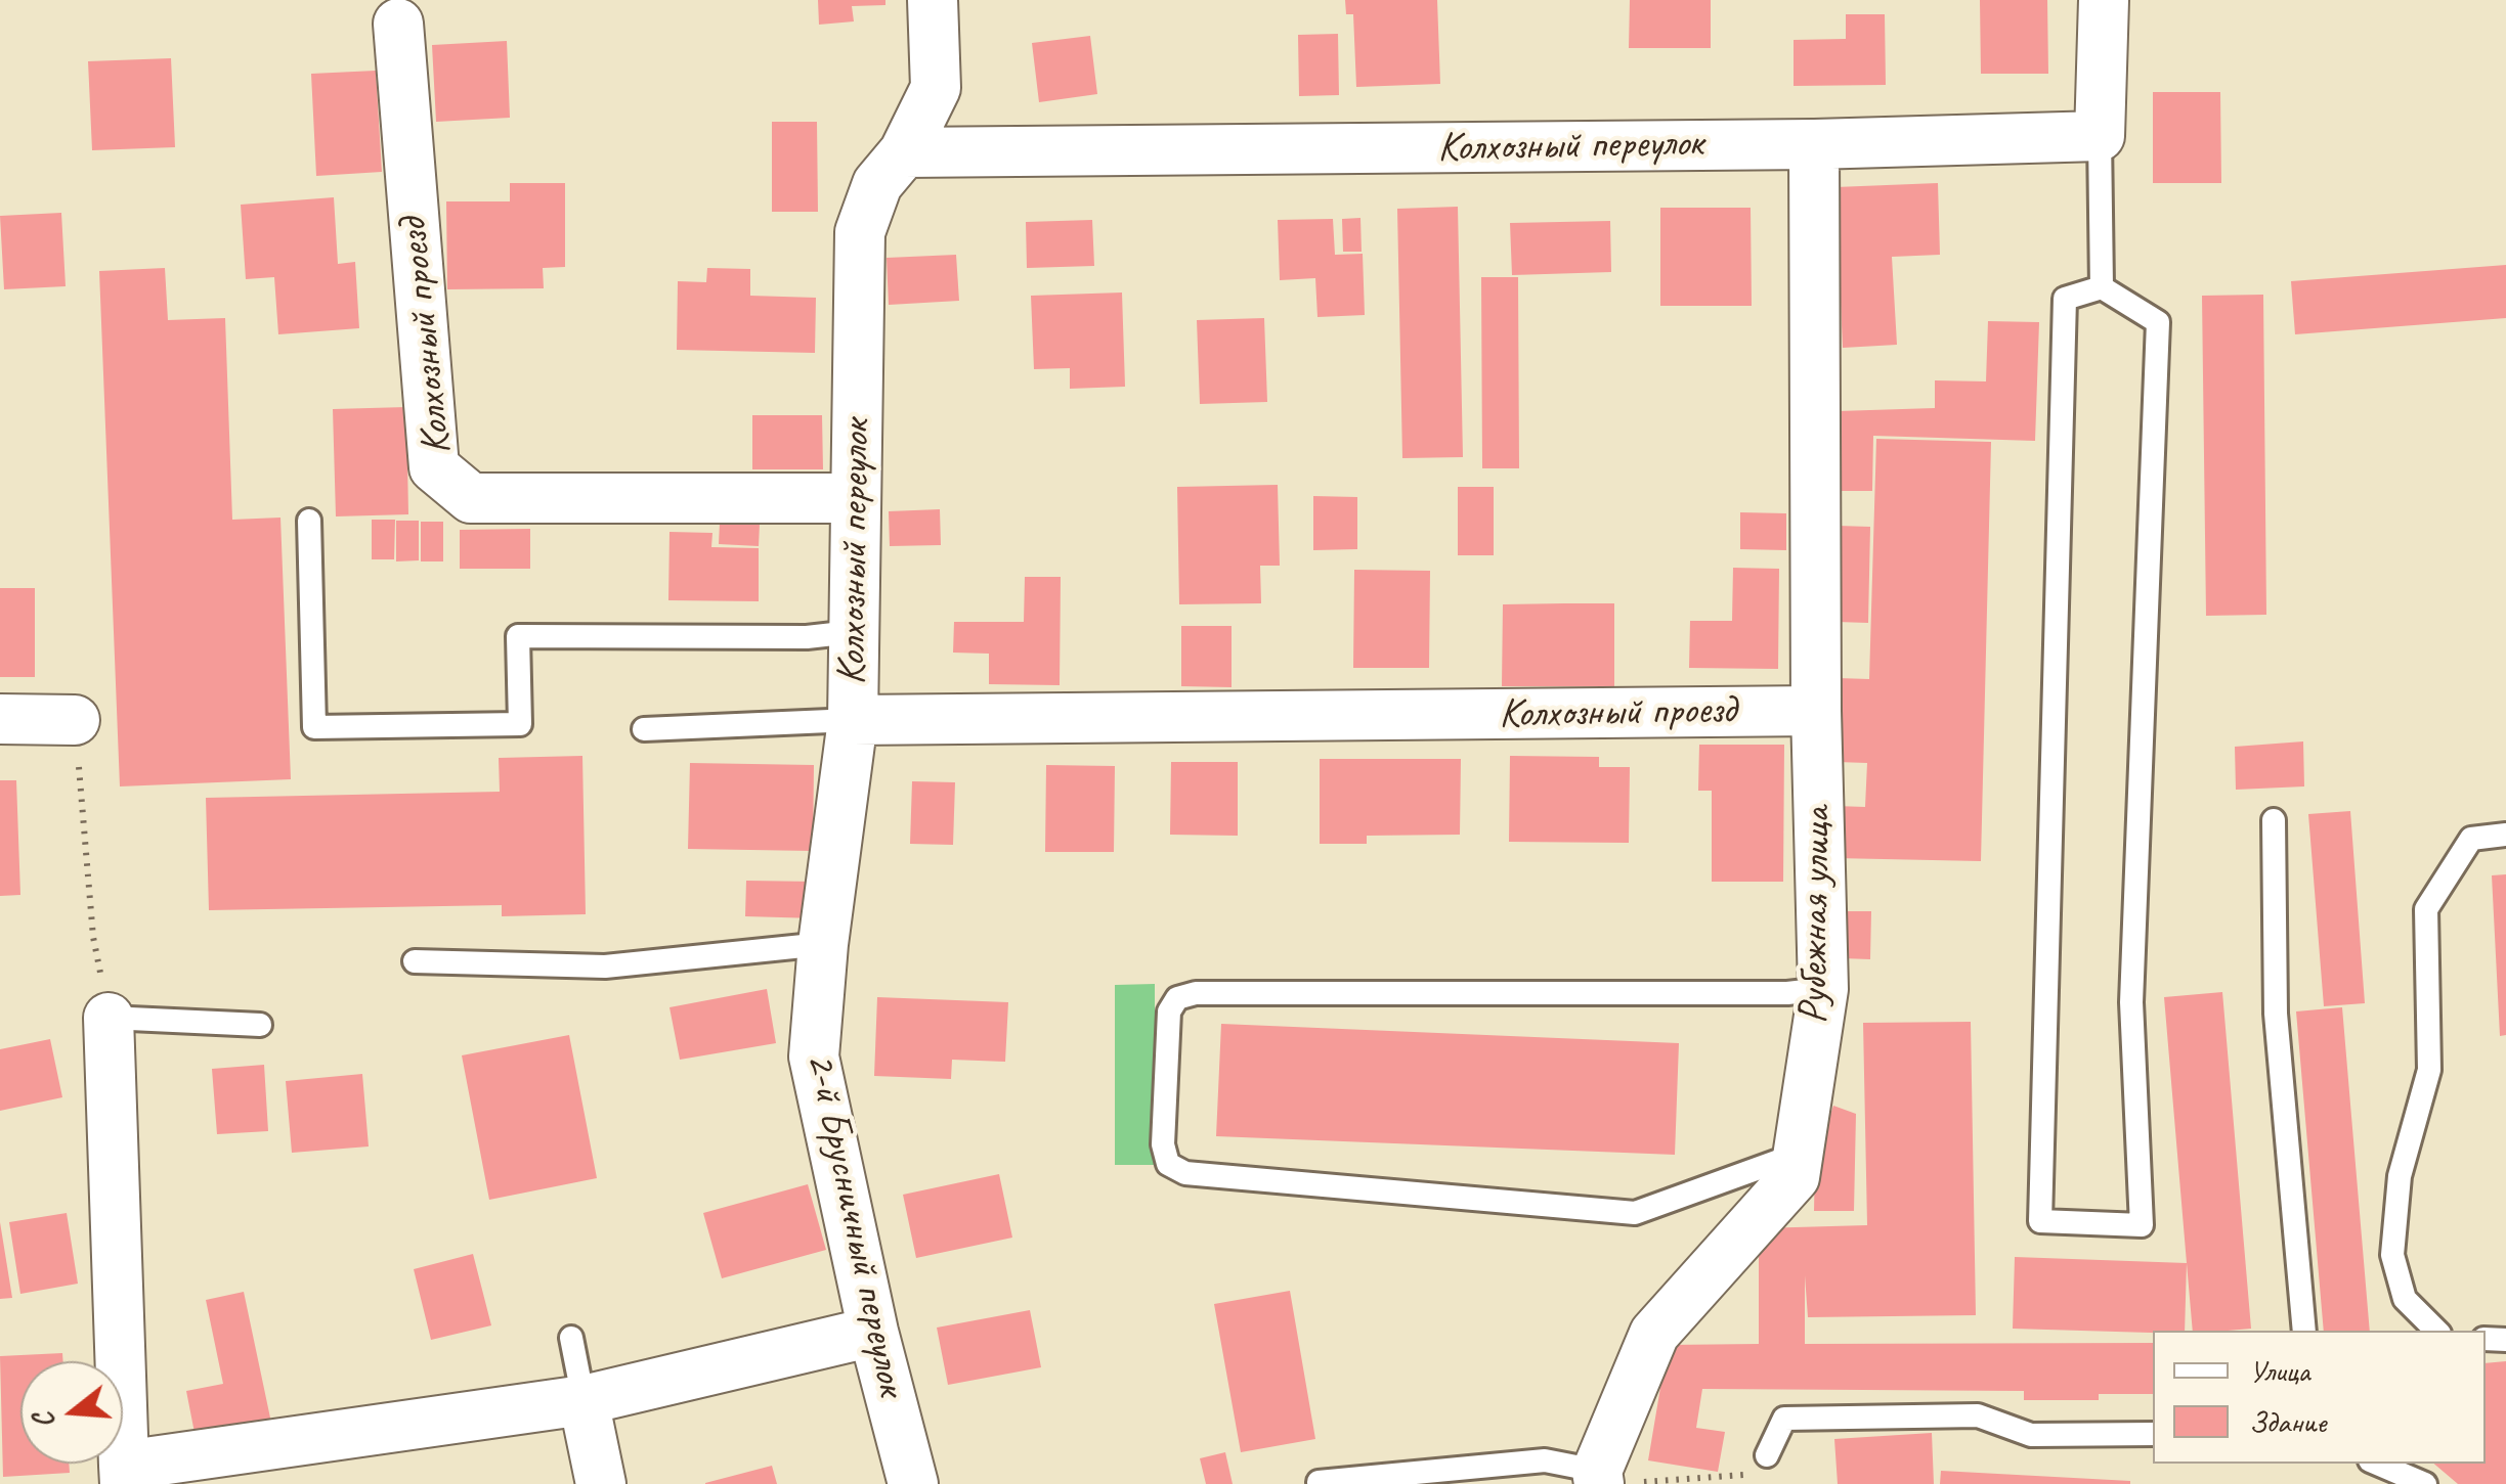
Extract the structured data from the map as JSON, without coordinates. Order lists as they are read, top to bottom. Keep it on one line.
{"streets":{"street":["Колхозный переулок","Колхозный проезд","Рубежная улица","2-й Брусничный переулок"]},"crossings":[["Колхозный переулок","Колхозный проезд"],["Колхозный переулок","2-й Брусничный переулок"],["Колхозный проезд","Рубежная улица"],["Колхозный проезд","2-й Брусничный переулок"]],"legend":["Улица","Здание"],"north":"left"}
